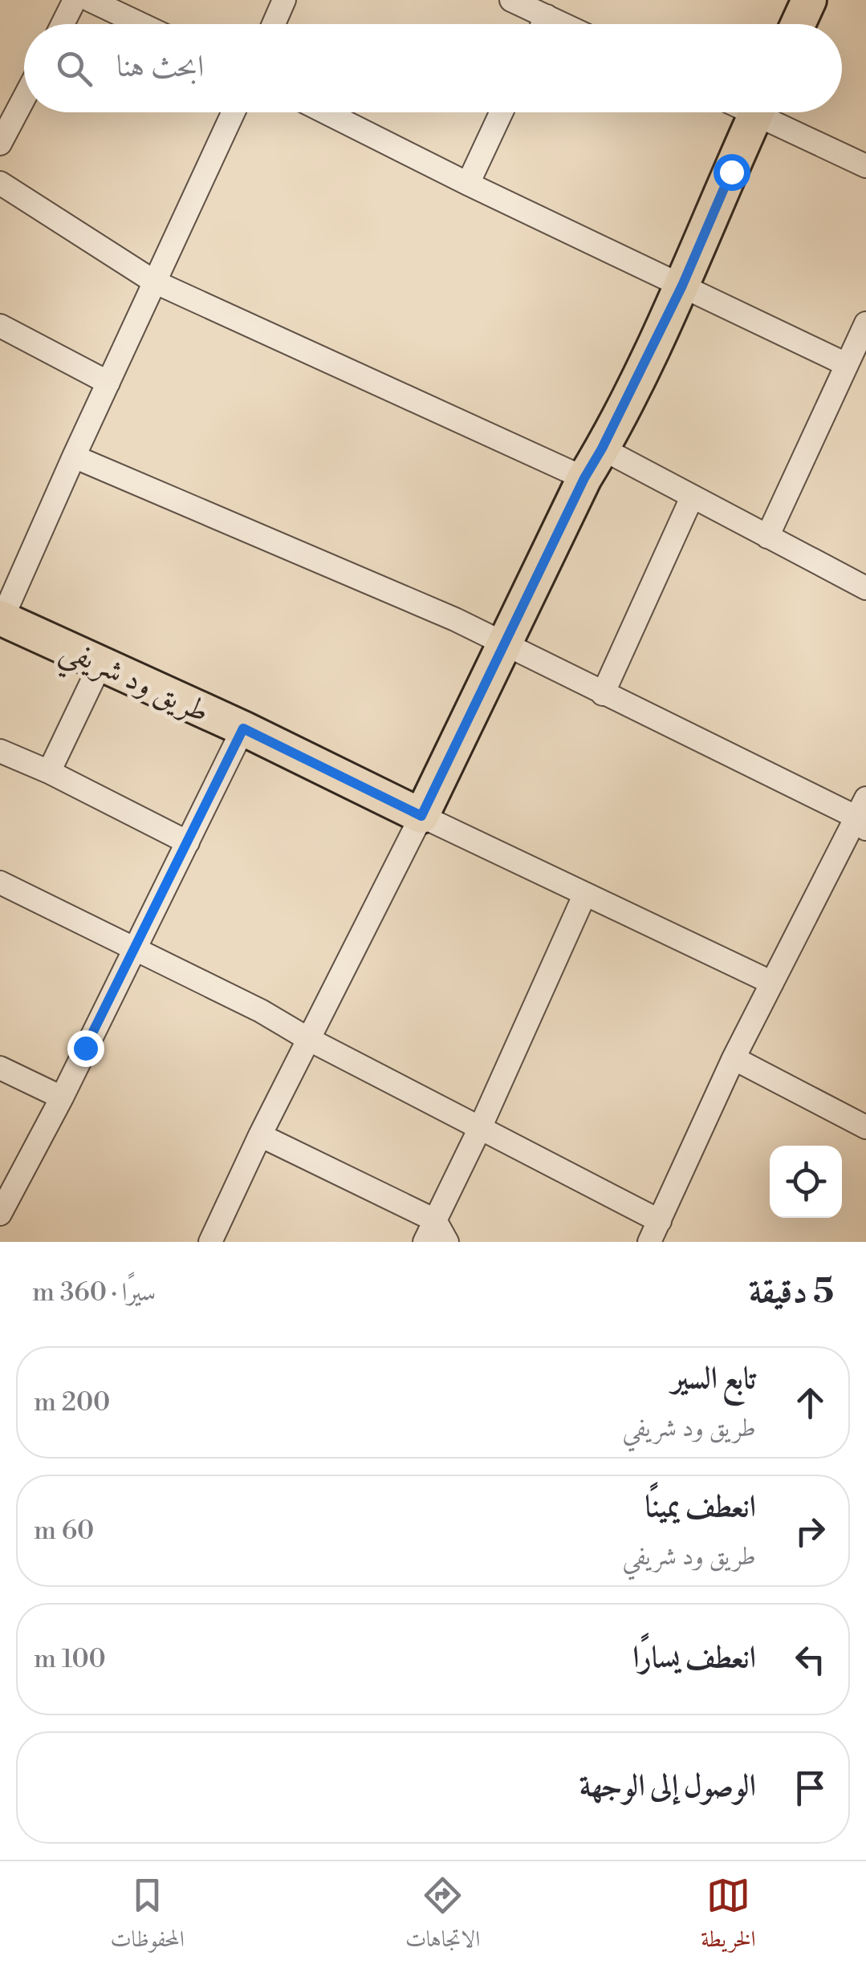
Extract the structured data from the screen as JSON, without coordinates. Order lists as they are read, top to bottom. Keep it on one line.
{"streets":{"main road":["طريق ود شريفي"]},"page":{"search":"ابحث هنا","heading":["5 دقيقة","سيرًا · 360 m"],"list":[["تابع السير","طريق ود شريفي","200 m"],["انعطف يمينًا","طريق ود شريفي","60 m"],["انعطف يسارًا","100 m"],"الوصول إلى الوجهة"],"nav":["الخريطة","الاتجاهات","المحفوظات"]}}
